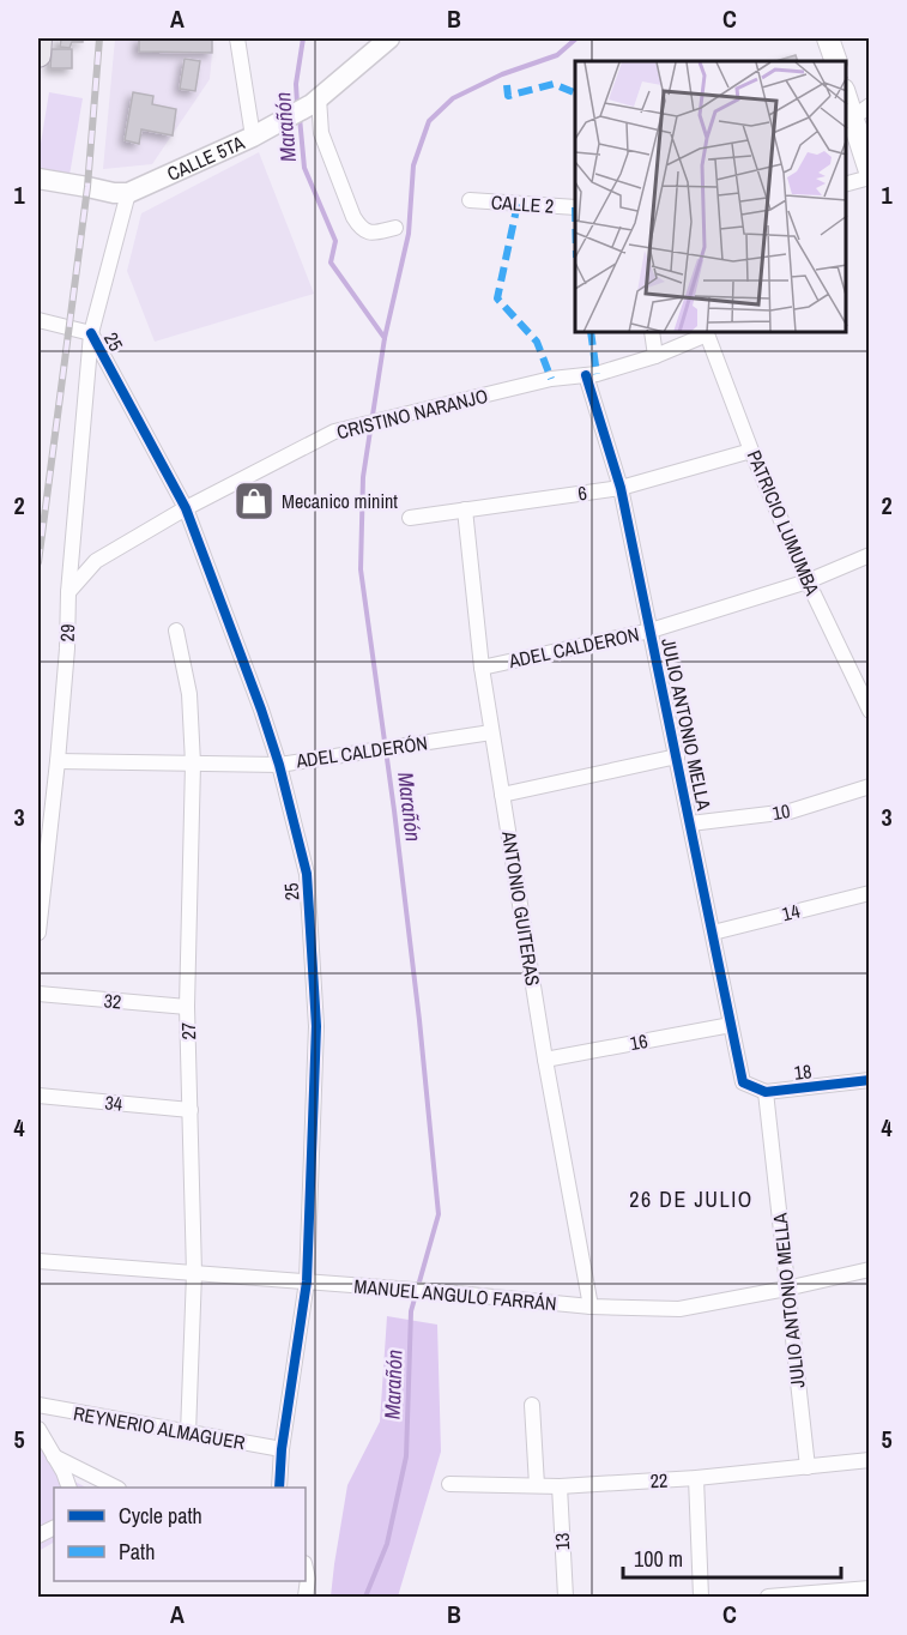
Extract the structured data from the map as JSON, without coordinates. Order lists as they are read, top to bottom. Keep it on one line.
{"streets":{"street":["CALLE 5TA","CALLE 2","25","CRISTINO NARANJO","6","PATRICIO LUMUMBA","29","ADEL CALDERON","JULIO ANTONIO MELLA","ADEL CALDERÓN","10","ANTONIO GUITERAS","14","32","27","16","18","34","MANUEL ANGULO FARRÁN","REYNERIO ALMAGUER","22","13"]},"crossings":[["CALLE 5TA","25"],["25","CRISTINO NARANJO"],["25","29"],["25","ADEL CALDERÓN"],["25","MANUEL ANGULO FARRÁN"],["25","REYNERIO ALMAGUER"],["CRISTINO NARANJO","29"],["CRISTINO NARANJO","JULIO ANTONIO MELLA"],["6","PATRICIO LUMUMBA"],["6","JULIO ANTONIO MELLA"],["6","ANTONIO GUITERAS"],["PATRICIO LUMUMBA","ADEL CALDERON"],["29","ADEL CALDERÓN"],["ADEL CALDERON","JULIO ANTONIO MELLA"],["ADEL CALDERON","ANTONIO GUITERAS"],["JULIO ANTONIO MELLA","10"],["JULIO ANTONIO MELLA","14"],["JULIO ANTONIO MELLA","16"],["JULIO ANTONIO MELLA","18"],["JULIO ANTONIO MELLA","MANUEL ANGULO FARRÁN"],["JULIO ANTONIO MELLA","22"],["ADEL CALDERÓN","ANTONIO GUITERAS"],["ADEL CALDERÓN","27"],["ANTONIO GUITERAS","16"],["ANTONIO GUITERAS","MANUEL ANGULO FARRÁN"],["32","27"],["27","34"],["27","MANUEL ANGULO FARRÁN"],["27","REYNERIO ALMAGUER"],["22","13"]],"districts":["26 DE JULIO"],"water":["Marañón"],"places":{"shop":["Mecanico minint"]},"legend":["Cycle path","Path"],"scale_bar":"100 m","grid":{"columns":["A","B","C"],"rows":["1","2","3","4","5"]}}
